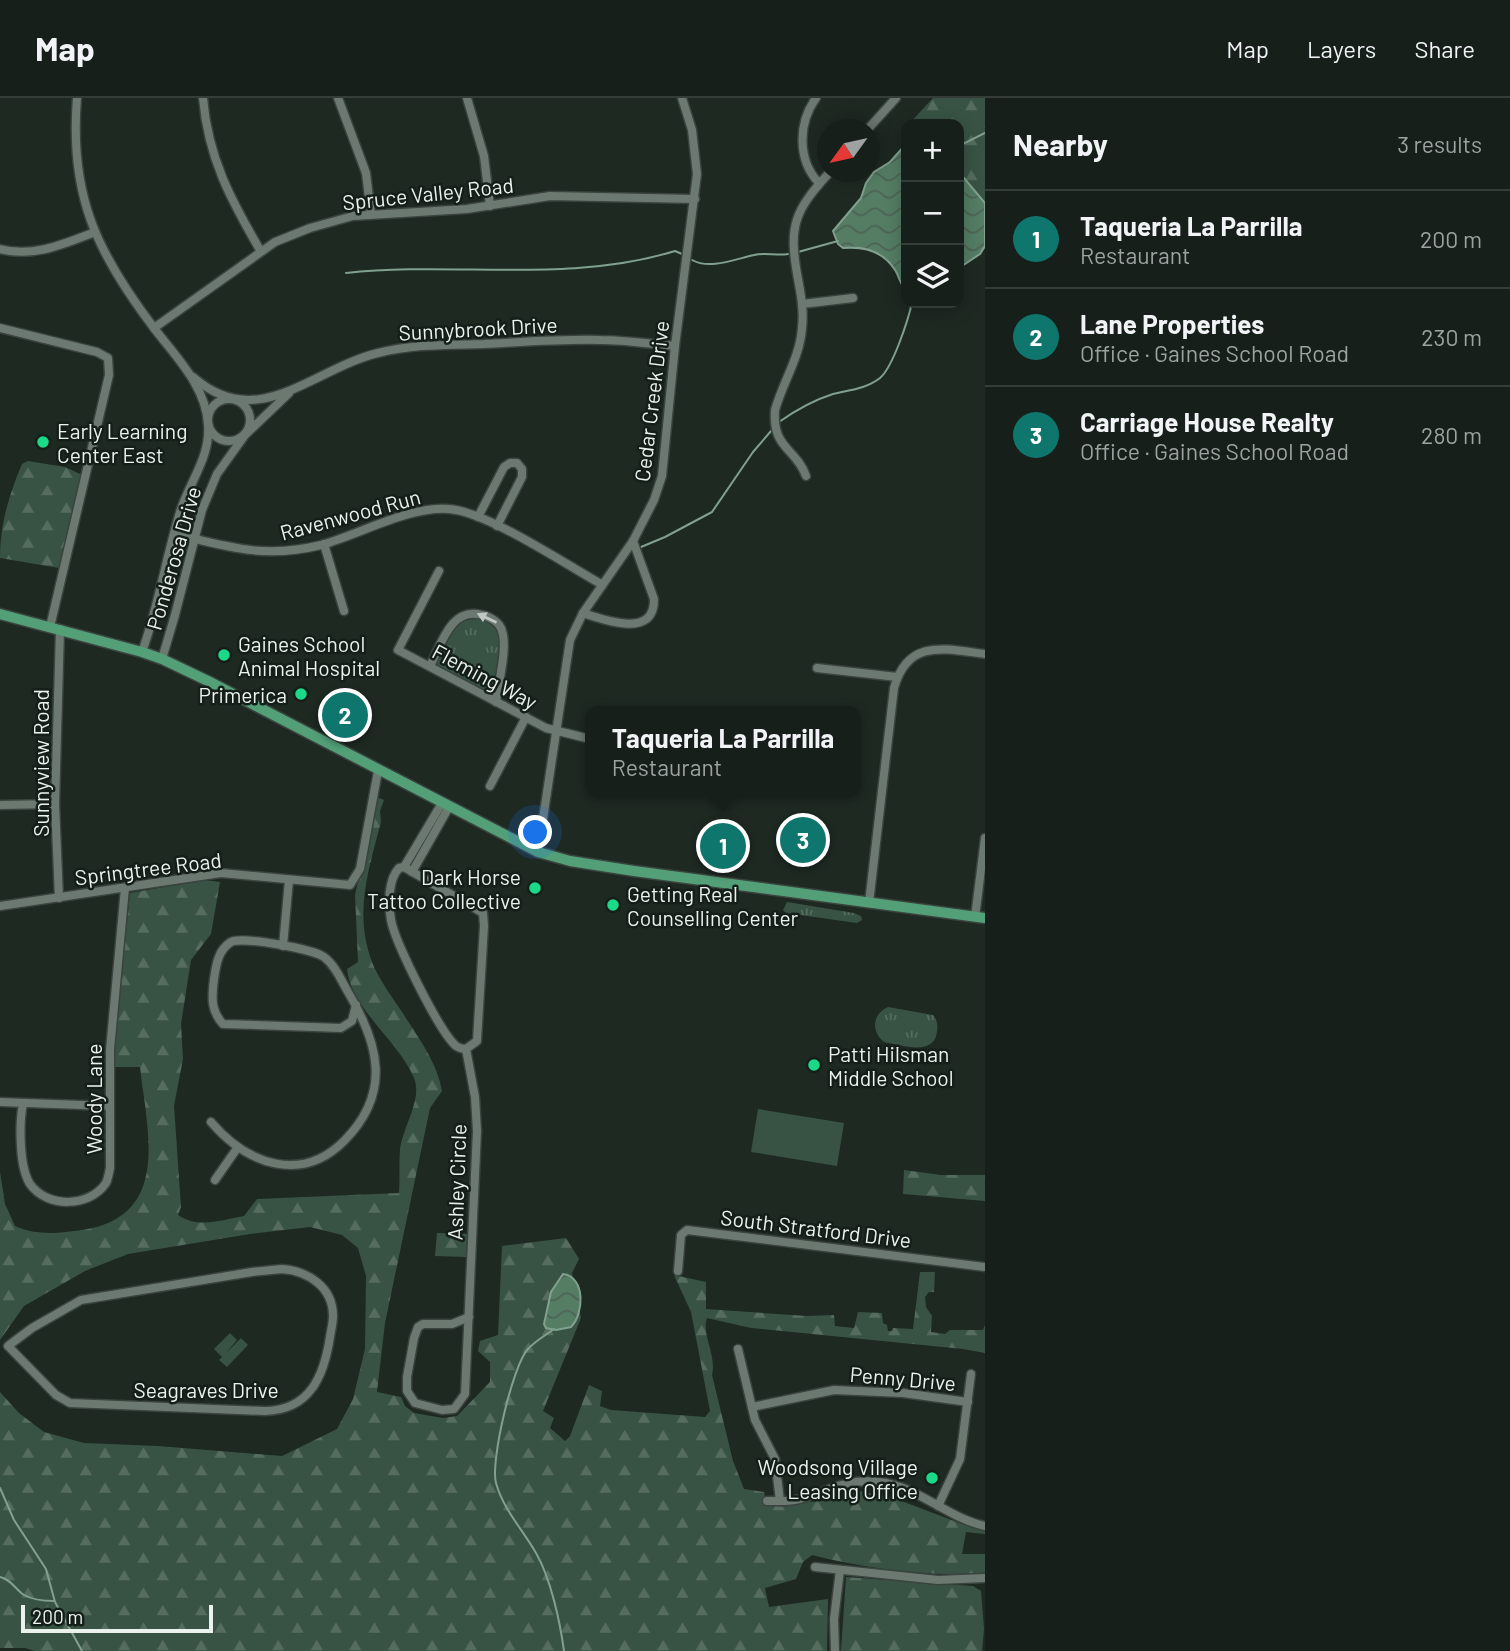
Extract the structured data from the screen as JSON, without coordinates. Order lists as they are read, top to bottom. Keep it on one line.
{"streets":{"street":["Spruce Valley Road","Sunnybrook Drive","Cedar Creek Drive","Ravenwood Run","Ponderosa Drive","Fleming Way","Sunnyview Road","Springtree Road","Woody Lane","Ashley Circle","South Stratford Drive","Penny Drive","Seagraves Drive"]},"crossings":[["Spruce Valley Road","Cedar Creek Drive"],["Spruce Valley Road","Ponderosa Drive"],["Sunnybrook Drive","Cedar Creek Drive"],["Sunnybrook Drive","Ponderosa Drive"],["Cedar Creek Drive","Ravenwood Run"],["Cedar Creek Drive","Fleming Way"],["Ravenwood Run","Ponderosa Drive"],["Sunnyview Road","Springtree Road"],["Springtree Road","Woody Lane"]],"places":["Early Learning Center East","Gaines School Animal Hospital","Primerica","Dark Horse Tattoo Collective","Getting Real Counselling Center","Patti Hilsman Middle School","Woodsong Village Leasing Office"],"scale_bar":"200 m","north":"bottom left","page":{"header":"Map","nav":["Map","Layers","Share"],"heading":["Nearby","3 results"],"map_buttons":["+","−"],"list":[{"mark":"1","name":"Taqueria La Parrilla","note":"Restaurant","value":"200 m"},{"mark":"2","name":"Lane Properties","note":"Office · Gaines School Road","value":"230 m"},{"mark":"3","name":"Carriage House Realty","note":"Office · Gaines School Road","value":"280 m"}],"pins":["2","3","1"],"popup":["Taqueria La Parrilla","Restaurant"],"scale":"200 m"}}
